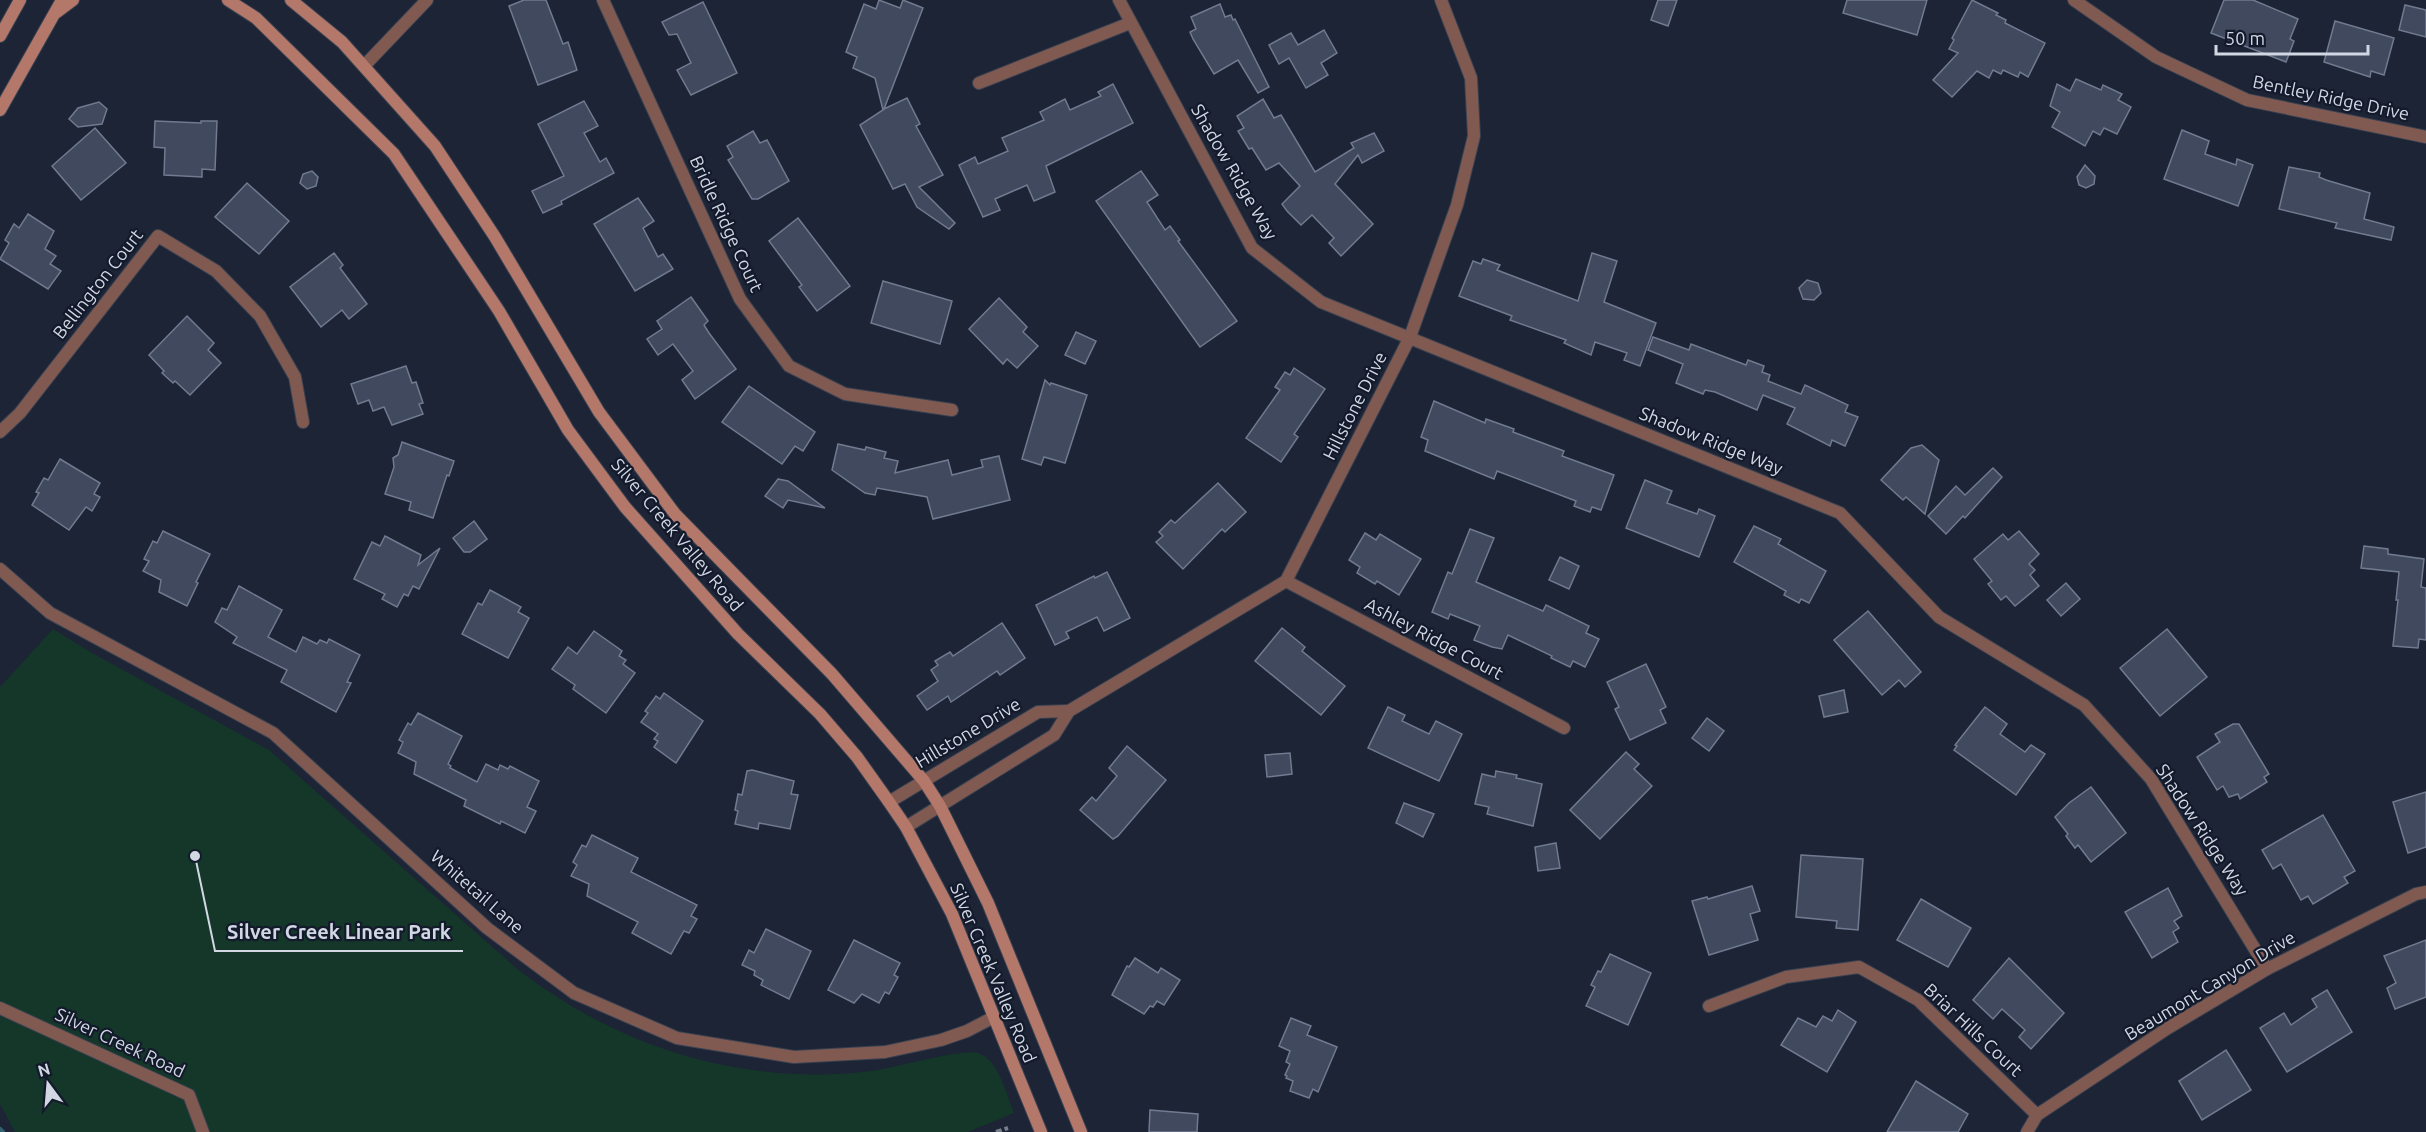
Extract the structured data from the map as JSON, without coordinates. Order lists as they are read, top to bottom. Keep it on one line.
{"streets":{"main road":["Silver Creek Valley Road"],"street":["Bentley Ridge Drive","Shadow Ridge Way","Bridle Ridge Court","Bellington Court","Hillstone Drive","Ashley Ridge Court","Whitetail Lane","Beaumont Canyon Drive","Briar Hills Court","Silver Creek Road"]},"crossings":[["Shadow Ridge Way","Hillstone Drive"],["Shadow Ridge Way","Beaumont Canyon Drive"],["Hillstone Drive","Silver Creek Valley Road"],["Hillstone Drive","Ashley Ridge Court"],["Silver Creek Valley Road","Whitetail Lane"],["Beaumont Canyon Drive","Briar Hills Court"]],"places":["Silver Creek Linear Park"],"scale_bar":"50 m","north":"top"}
